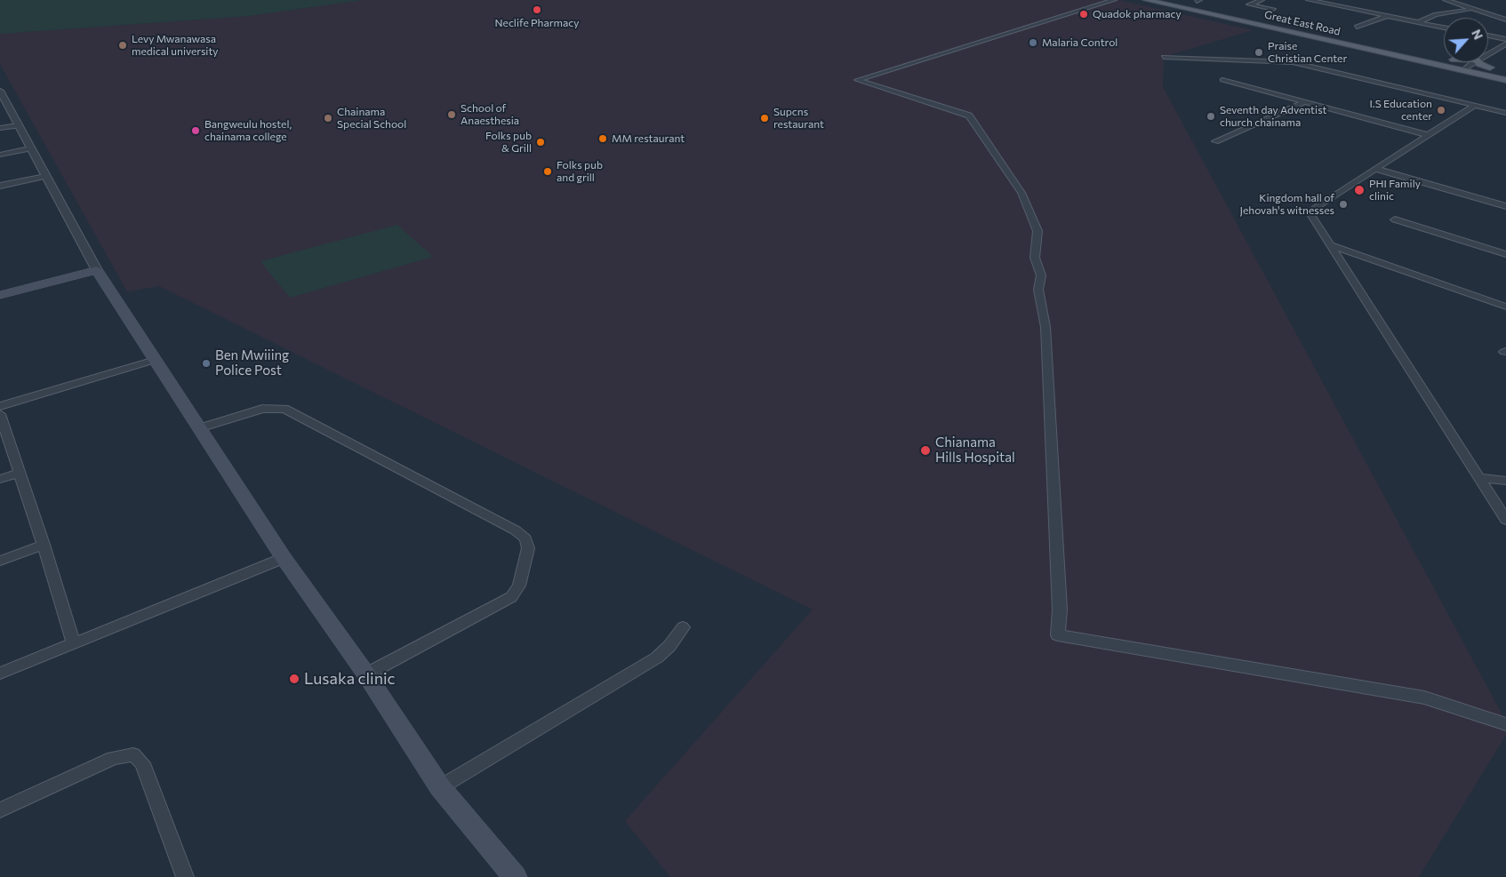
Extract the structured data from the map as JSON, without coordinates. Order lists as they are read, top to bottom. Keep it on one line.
{"streets":{"main road":["Great East Road"]},"places":["Neclife Pharmacy","Quadok pharmacy","Malaria Control","Levy Mwanawasa medical university","Praise Christian Center","I.S Education center","School of Anaesthesia","Seventh day Adventist church chainama","Chainama Special School","Supcns restaurant","Bangweulu hostel, chainama college","MM restaurant","Folks pub & Grill","Folks pub and grill","PHI Family clinic","Kingdom hall of Jehovah's witnesses","Ben Mwiiing Police Post","Chianama Hills Hospital","Lusaka clinic"],"north":"top right"}
